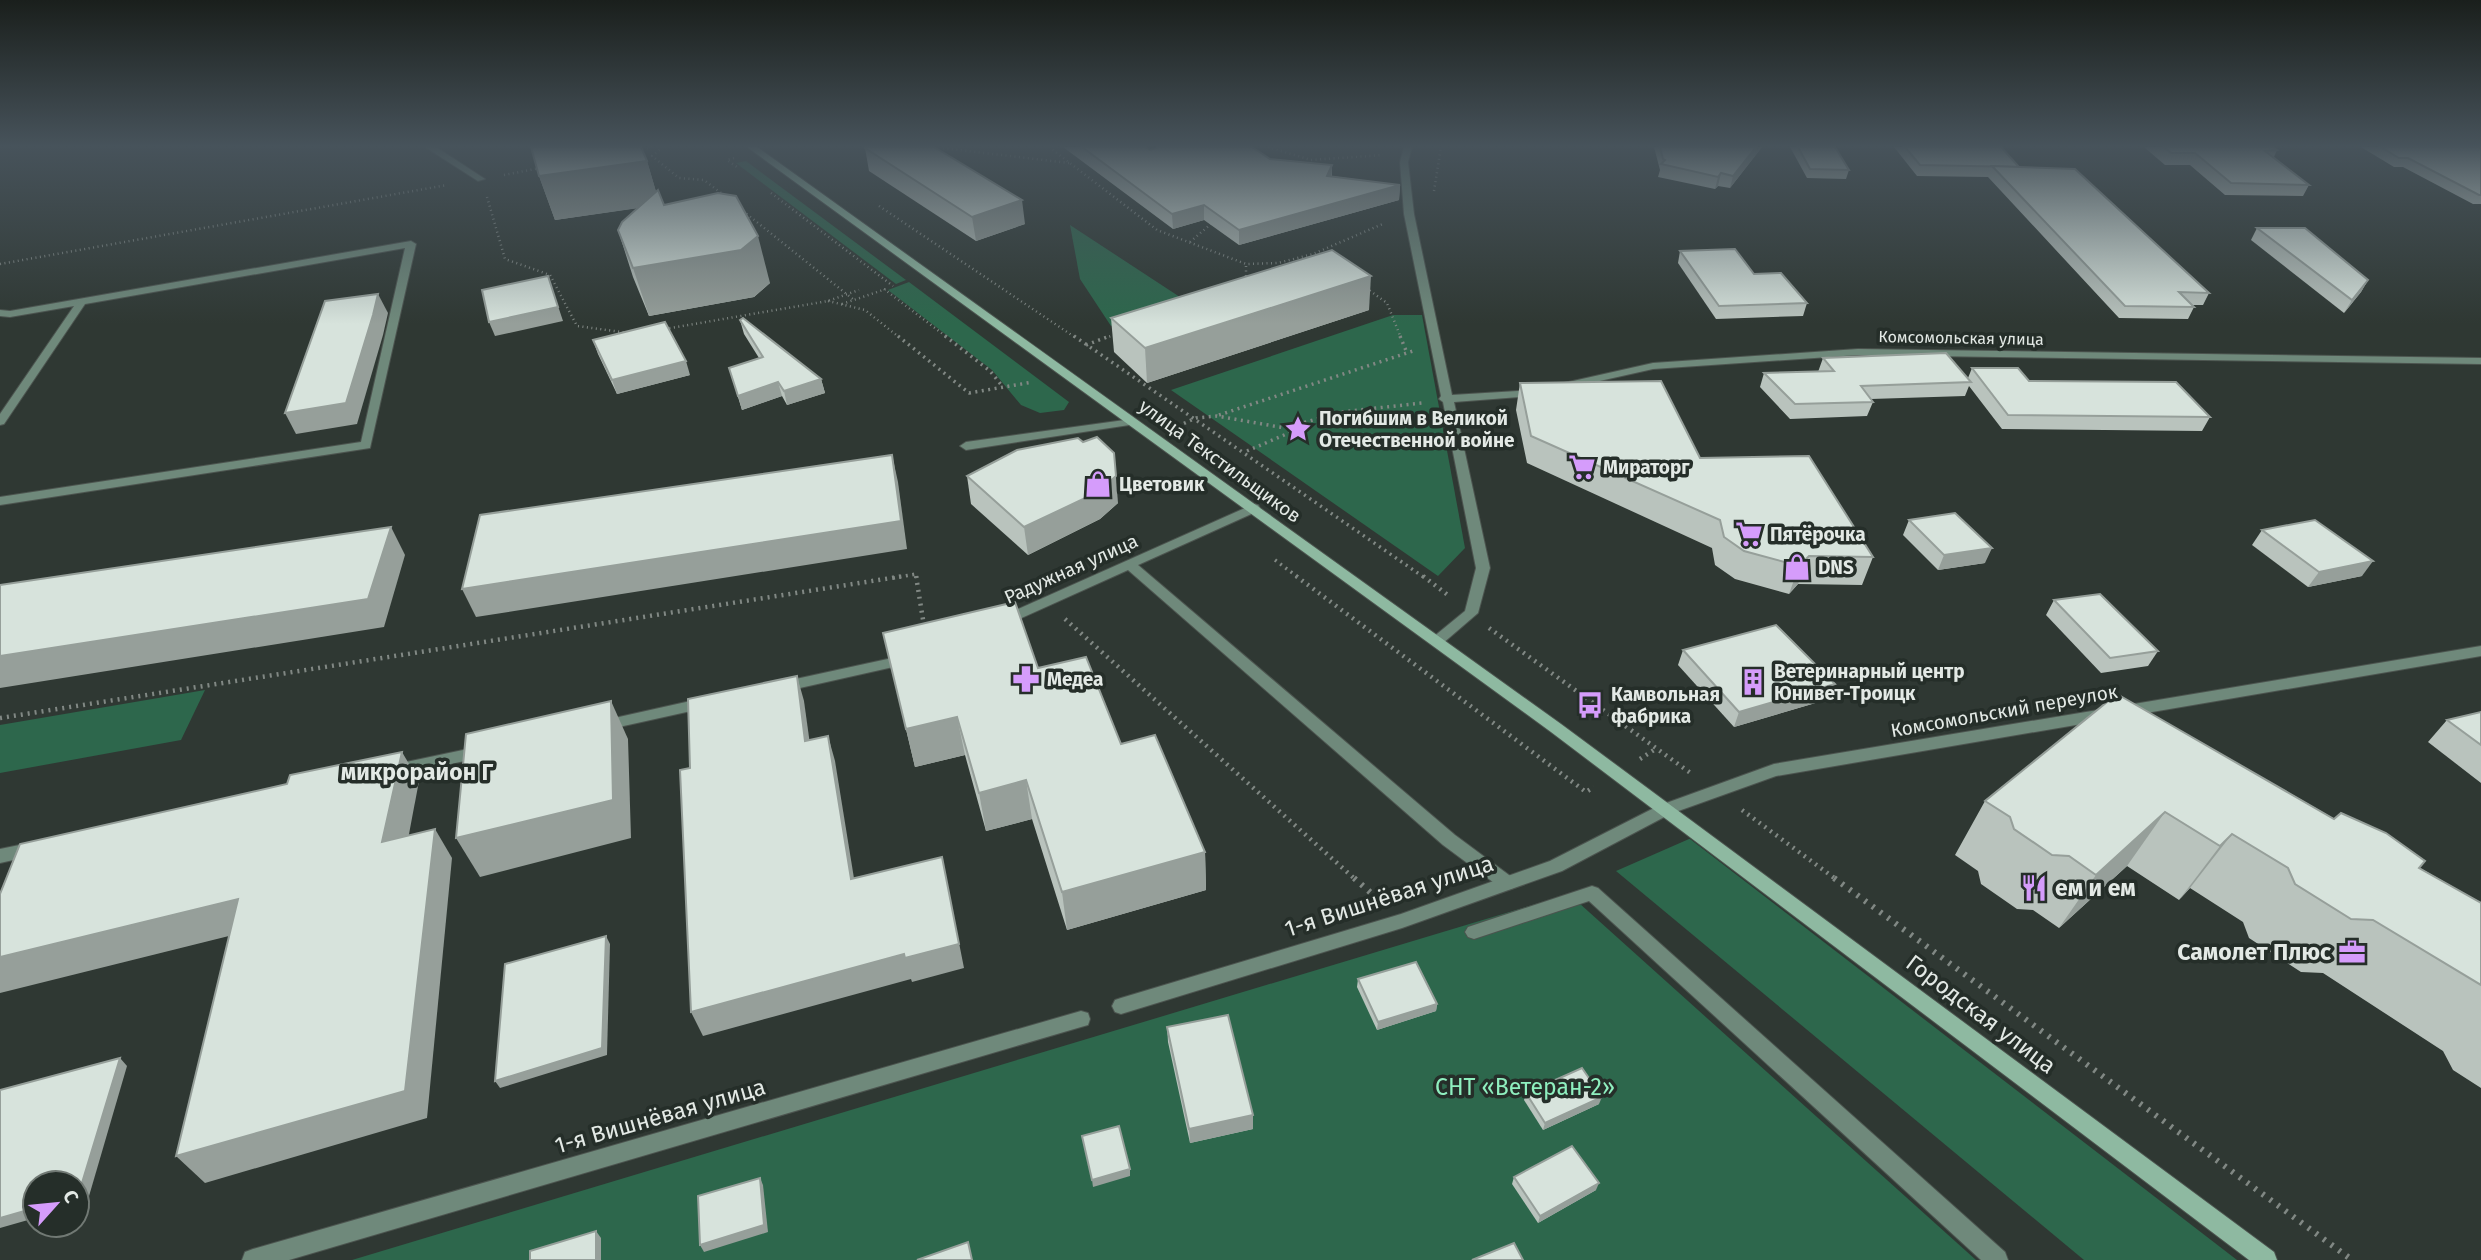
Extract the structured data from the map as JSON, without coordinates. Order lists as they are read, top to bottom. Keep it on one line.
{"streets":{"main road":["улица Текстильщиков","Городская улица"],"street":["Комсомольская улица","Радужная улица","Комсомольский переулок","1-я Вишнёвая улица"]},"crossings":[["улица Текстильщиков","Радужная улица"],["улица Текстильщиков","Комсомольский переулок"],["улица Текстильщиков","1-я Вишнёвая улица"],["улица Текстильщиков","Городская улица"],["Комсомольский переулок","1-я Вишнёвая улица"],["Комсомольский переулок","Городская улица"],["1-я Вишнёвая улица","Городская улица"]],"districts":["микрорайон Г"],"parks":["СНТ «Ветеран-2»"],"places":{"place":["Погибшим в Великой Отечественной войне"],"supermarket":["Мираторг","Пятёрочка"],"shop":["Цветовик","DNS"],"pharmacy":["Медеа"],"building":["Ветеринарный центр Юнивет-Троицк"],"bus stop":["Камвольная фабрика"],"restaurant":["ем и ем"],"office":["Самолет Плюс"]},"north":"top right"}
